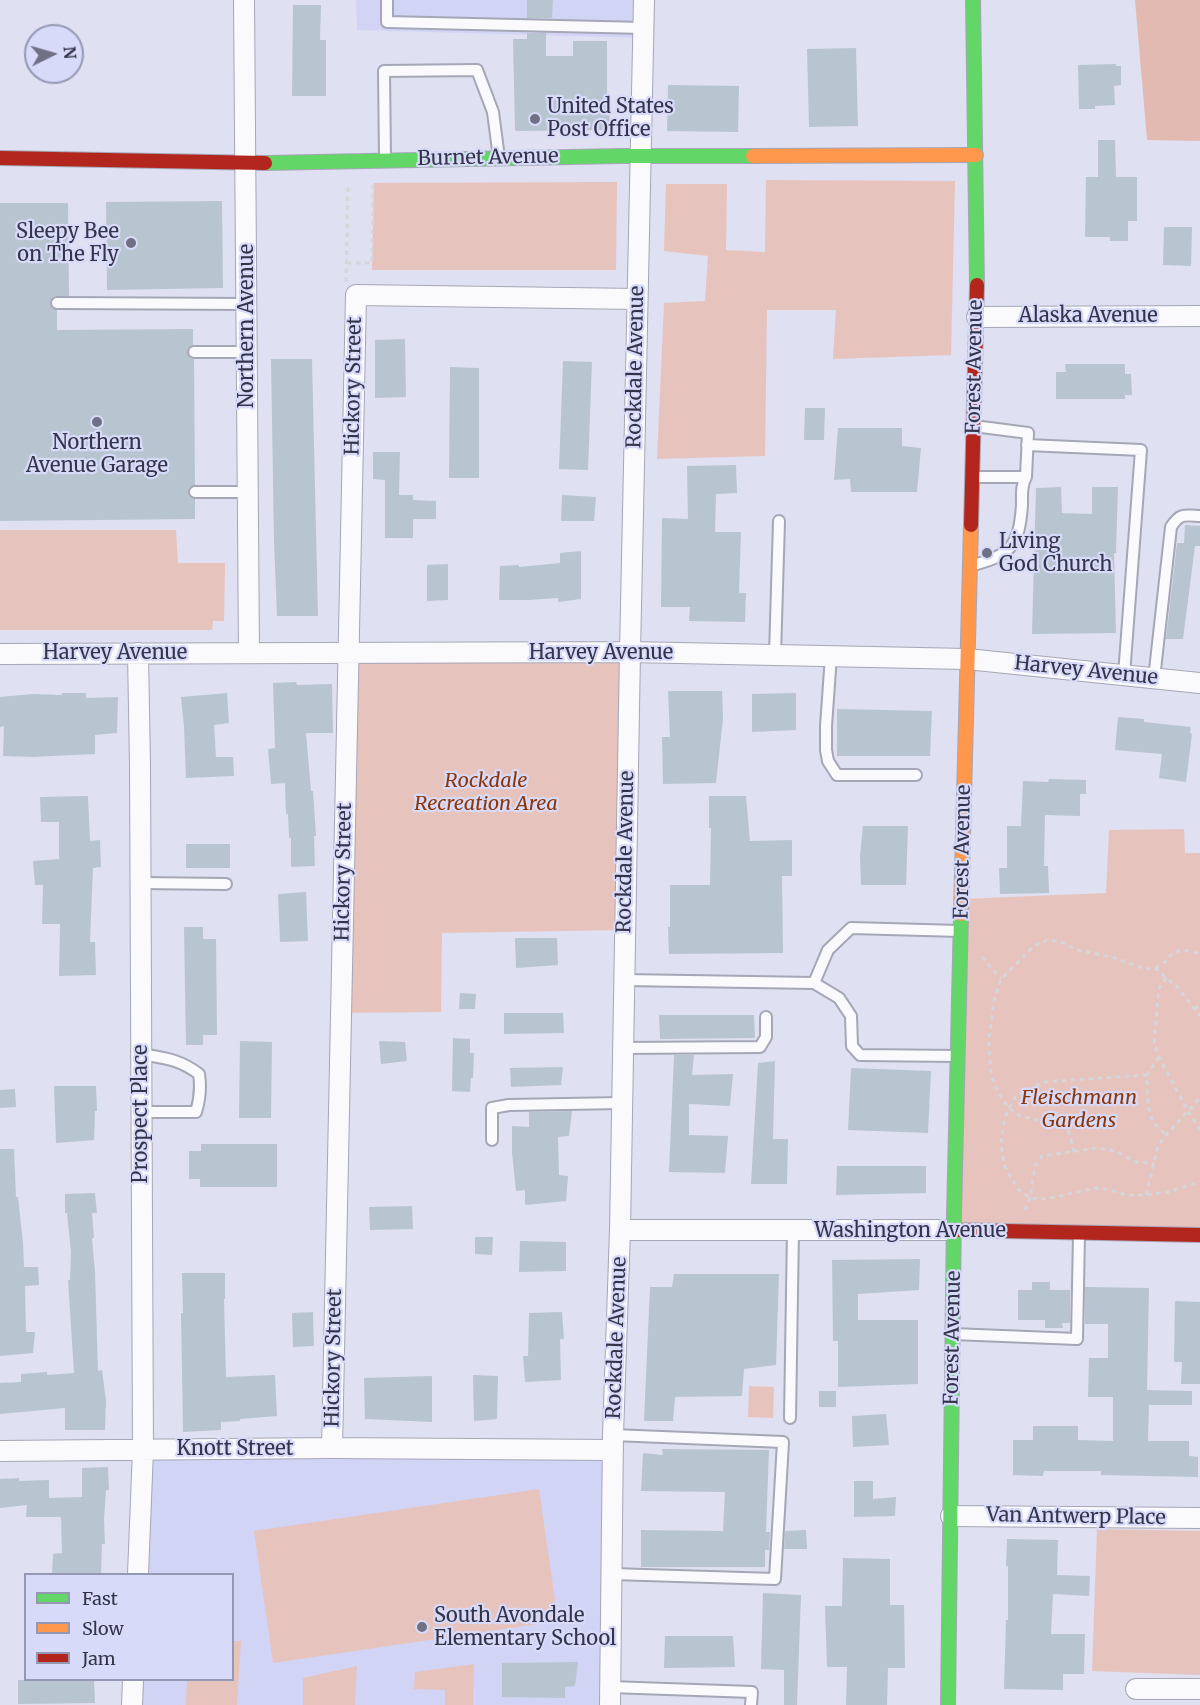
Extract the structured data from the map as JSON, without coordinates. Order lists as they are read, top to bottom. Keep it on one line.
{"streets":{"street":["Burnet Avenue","Alaska Avenue","Northern Avenue","Rockdale Avenue","Forest Avenue","Hickory Street","Harvey Avenue","Prospect Place","Washington Avenue","Knott Street","Van Antwerp Place"]},"crossings":[["Burnet Avenue","Northern Avenue"],["Burnet Avenue","Rockdale Avenue"],["Burnet Avenue","Forest Avenue"],["Alaska Avenue","Forest Avenue"],["Northern Avenue","Harvey Avenue"],["Rockdale Avenue","Hickory Street"],["Rockdale Avenue","Harvey Avenue"],["Rockdale Avenue","Washington Avenue"],["Rockdale Avenue","Knott Street"],["Forest Avenue","Harvey Avenue"],["Forest Avenue","Washington Avenue"],["Forest Avenue","Van Antwerp Place"],["Hickory Street","Harvey Avenue"],["Hickory Street","Knott Street"],["Harvey Avenue","Prospect Place"],["Prospect Place","Knott Street"]],"parks":["Rockdale Recreation Area","Fleischmann Gardens"],"places":["United States Post Office","Sleepy Bee on The Fly","Northern Avenue Garage","Living God Church","South Avondale Elementary School"],"legend":["Fast","Slow","Jam"],"north":"right"}
